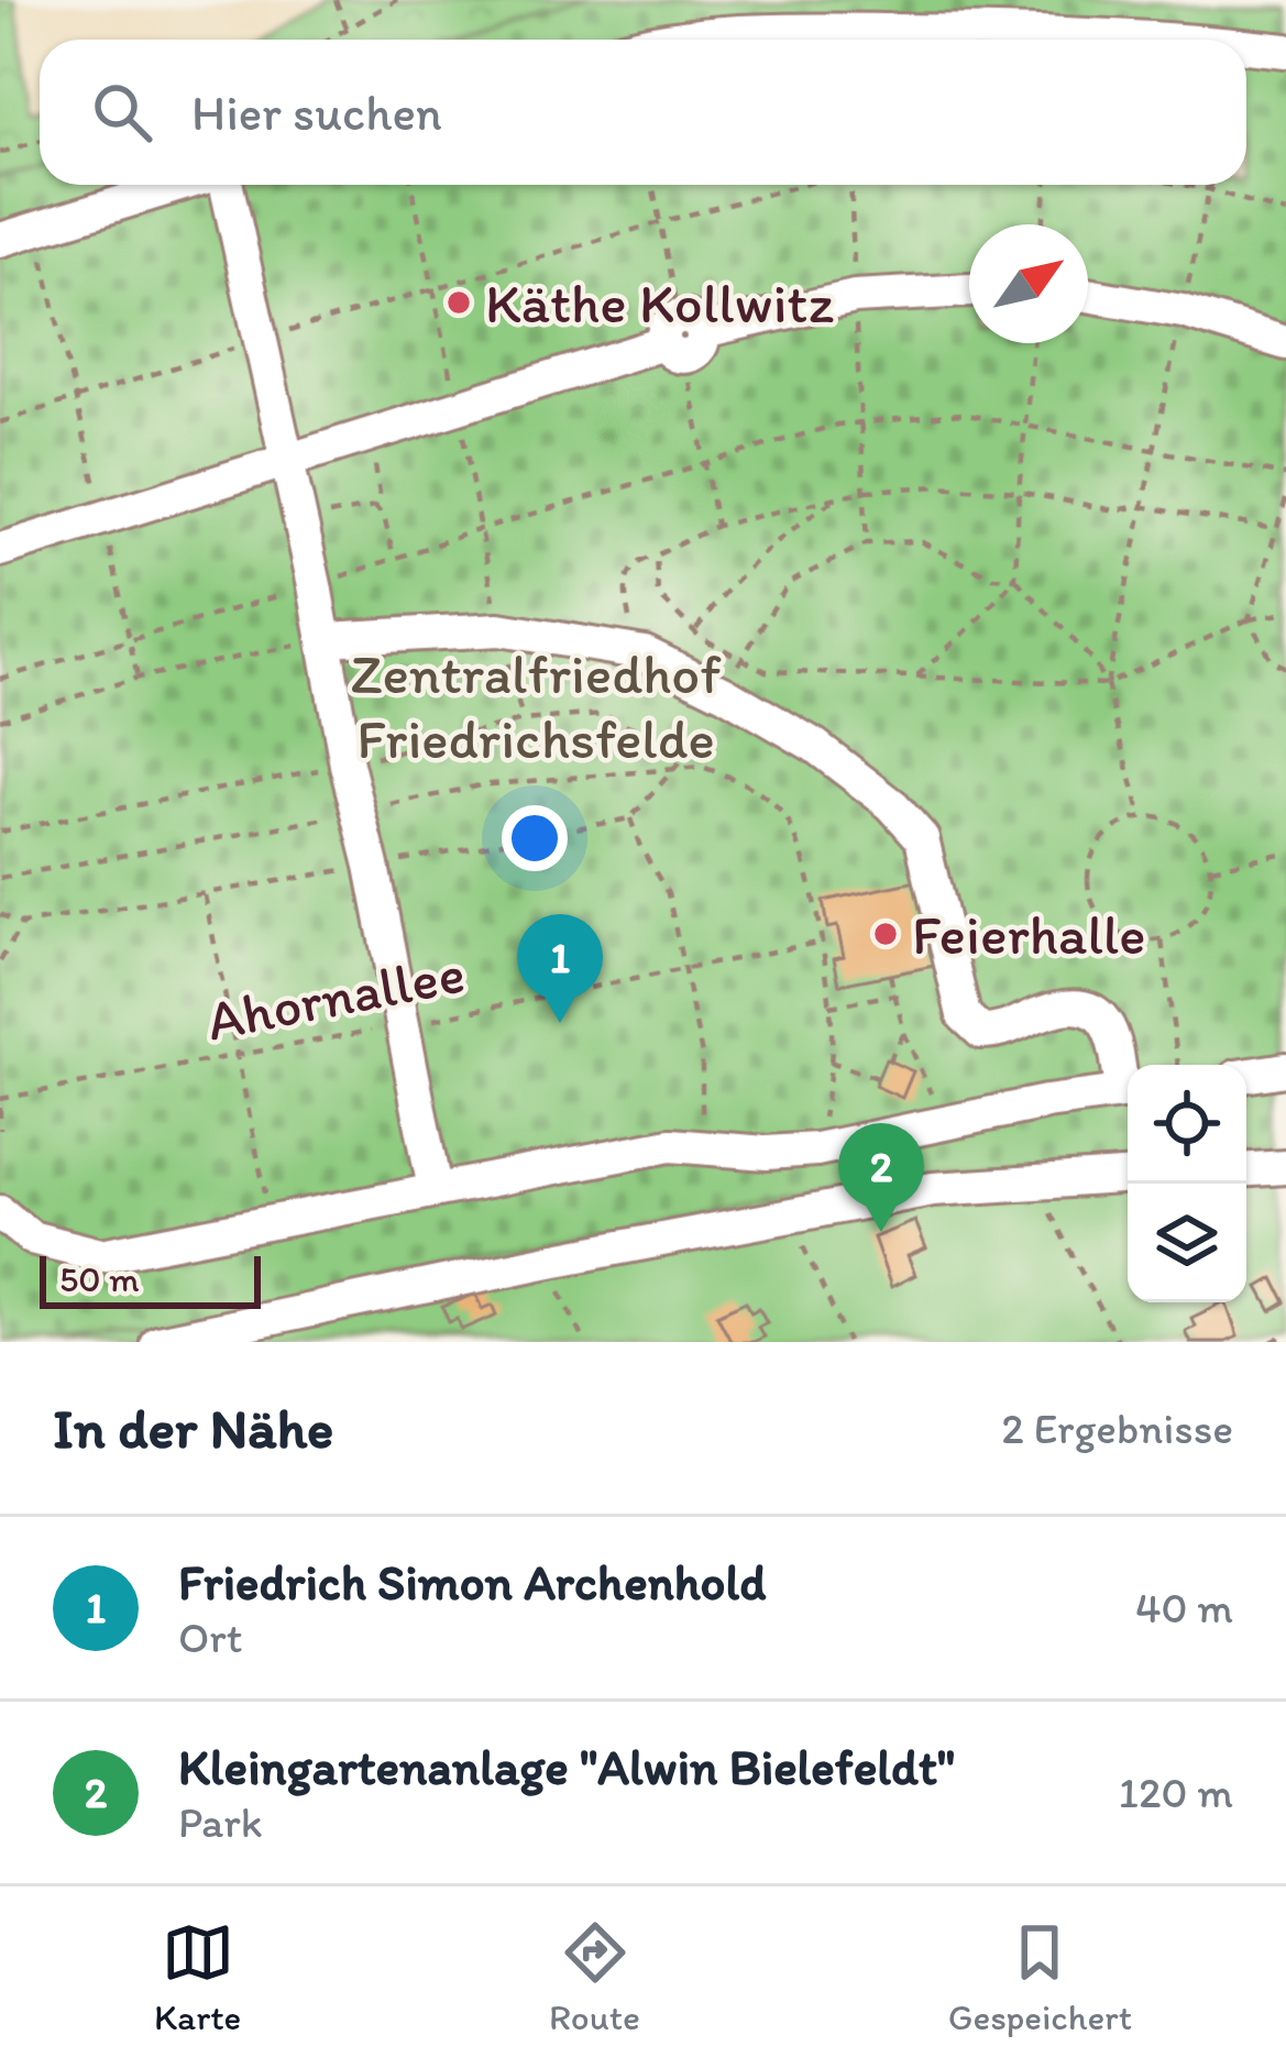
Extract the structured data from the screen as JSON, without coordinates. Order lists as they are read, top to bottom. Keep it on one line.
{"streets":{"path":["Ahornallee"]},"parks":["Zentralfriedhof Friedrichsfelde"],"places":["Käthe Kollwitz","Feierhalle"],"scale_bar":"50 m","north":"top right","page":{"search":"Hier suchen","pins":["1","2"],"scale":"50 m","heading":["In der Nähe","2 Ergebnisse"],"list":[{"mark":"1","name":"Friedrich Simon Archenhold","note":"Ort","value":"40 m"},{"mark":"2","name":"Kleingartenanlage \"Alwin Bielefeldt\"","note":"Park","value":"120 m"}],"nav":["Karte","Route","Gespeichert"]}}
